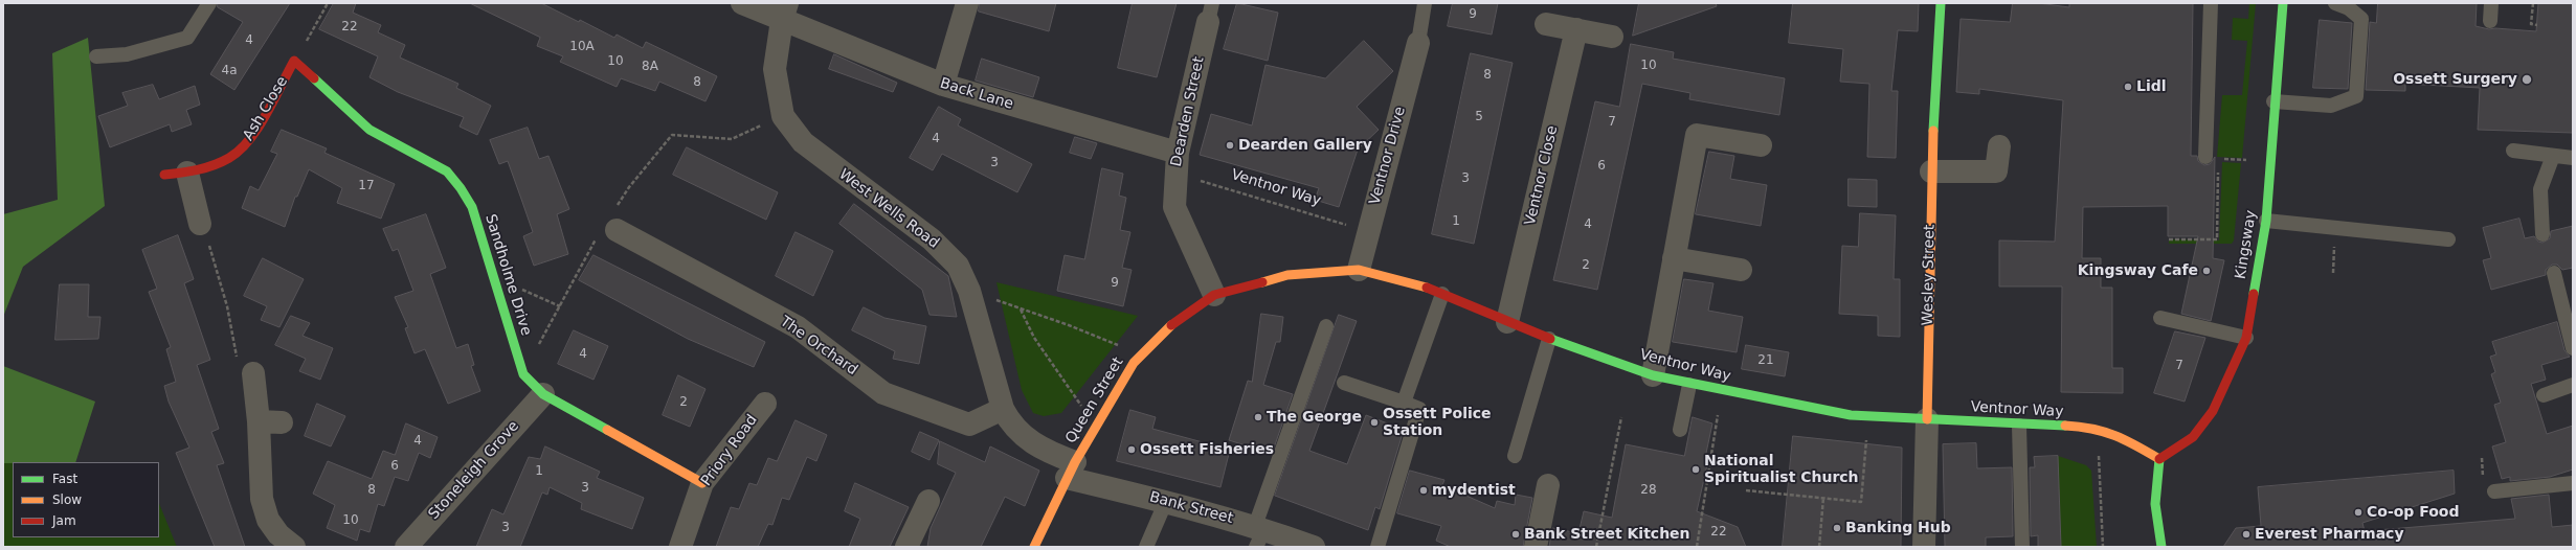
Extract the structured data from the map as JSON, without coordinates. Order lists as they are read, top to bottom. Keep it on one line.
{"streets":{"street":["Back Lane","Ash Close","Dearden Street","Ventnor Drive","Ventnor Close","Ventnor Way","West Wells Road","Kingsway","Sandholme Drive","Wesley Street","The Orchard","Queen Street","Priory Road","Stoneleigh Grove","Bank Street"]},"crossings":[["Back Lane","Dearden Street"],["Back Lane","Ventnor Way"],["Back Lane","West Wells Road"],["Ash Close","Sandholme Drive"],["Dearden Street","Ventnor Way"],["Dearden Street","Queen Street"],["Ventnor Drive","Ventnor Way"],["Ventnor Close","Ventnor Way"],["Ventnor Way","Kingsway"],["Ventnor Way","Wesley Street"],["Ventnor Way","Queen Street"],["West Wells Road","The Orchard"],["West Wells Road","Queen Street"],["West Wells Road","Bank Street"],["Sandholme Drive","Priory Road"],["Sandholme Drive","Stoneleigh Grove"],["Queen Street","Bank Street"]],"places":["Ossett Surgery","Lidl","Dearden Gallery","Kingsway Cafe","The George","Ossett Police Station","Ossett Fisheries","National Spiritualist Church","mydentist","Co-op Food","Banking Hub","Bank Street Kitchen","Everest Pharmacy"],"house_numbers":["9","22","4","10A","10","10","8A","4a","8","8","5","7","4","3","6","3","17","1","4","2","9","4","21","7","2","4","6","1","3","8","28","10","3","22"],"legend":["Fast","Slow","Jam"]}
